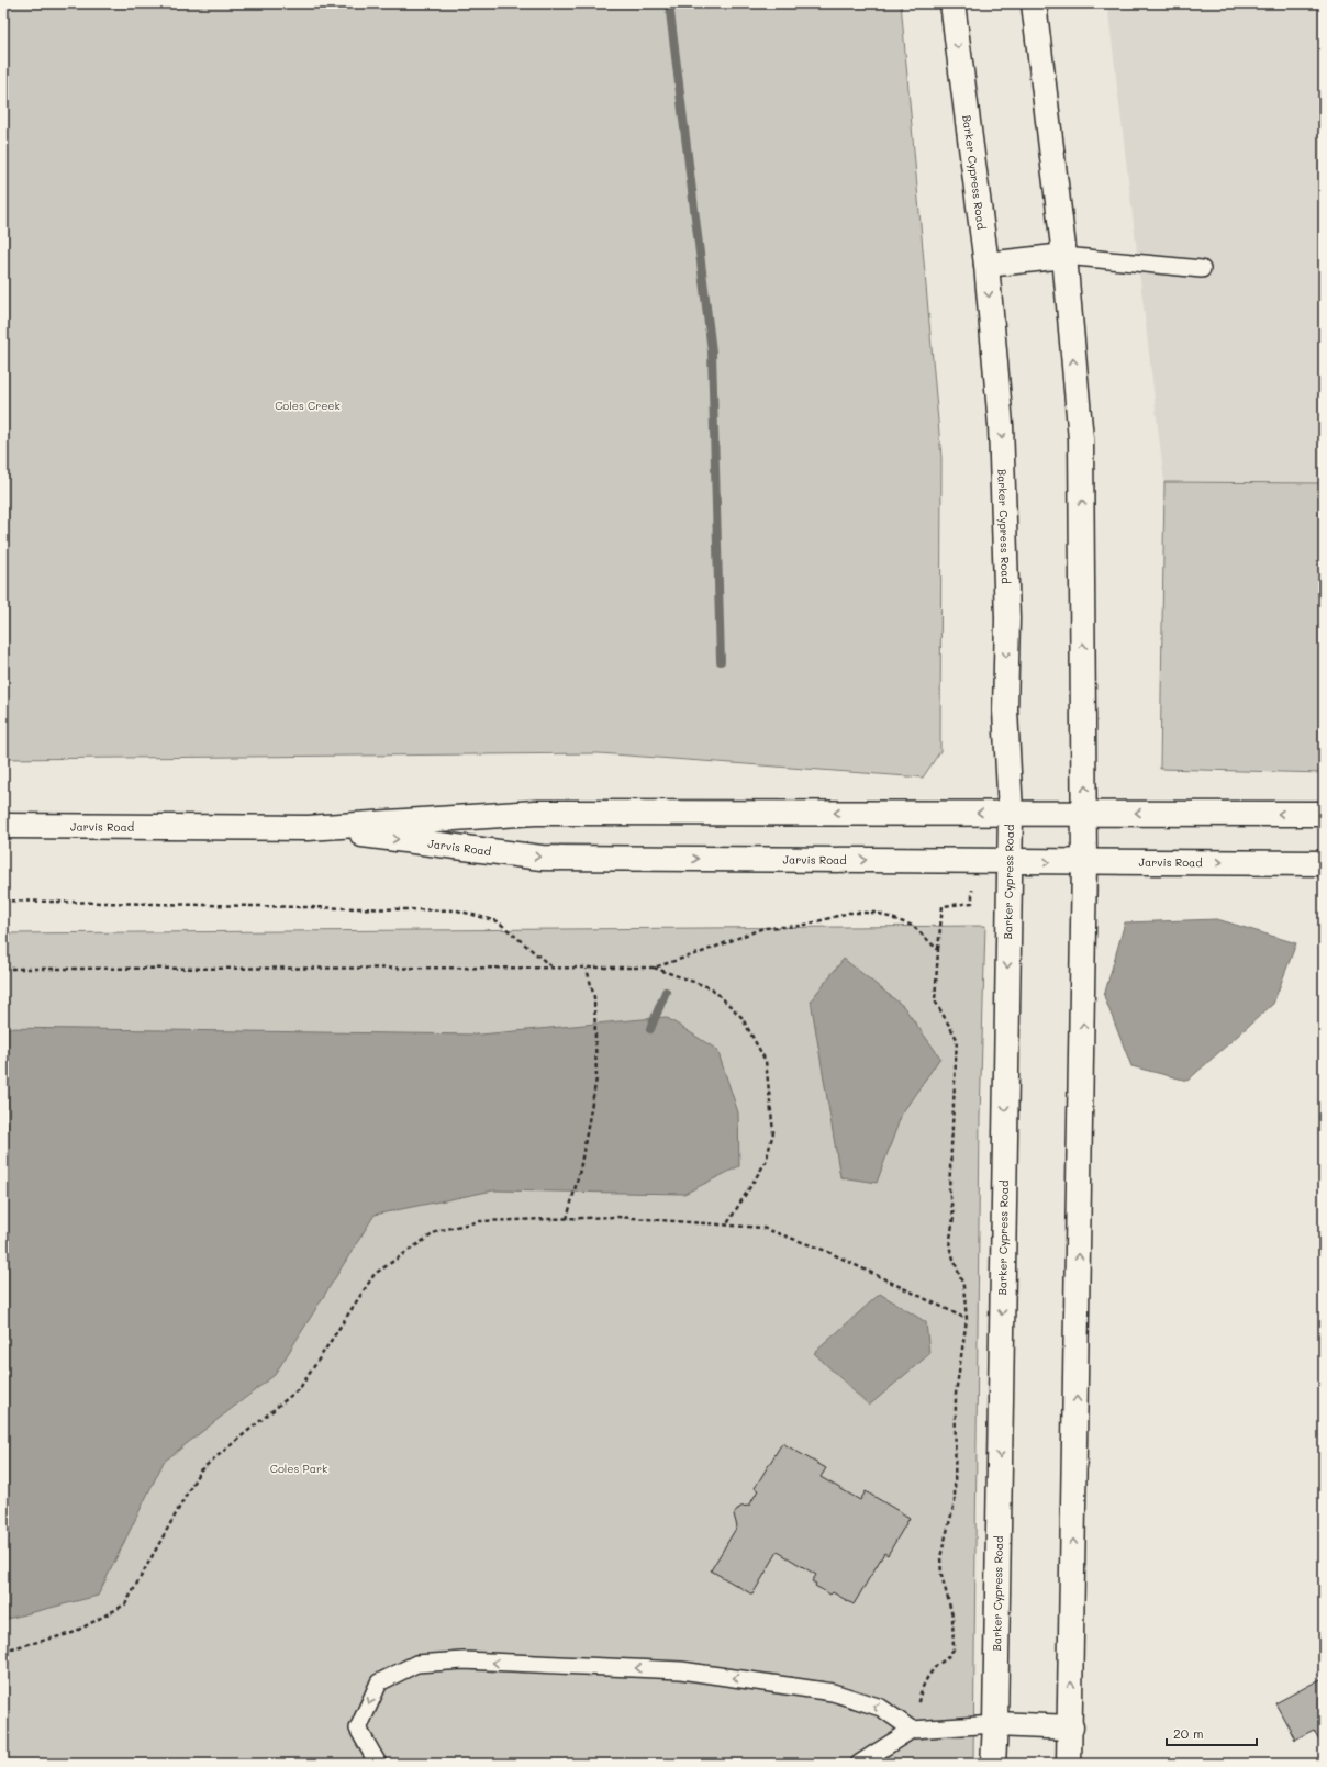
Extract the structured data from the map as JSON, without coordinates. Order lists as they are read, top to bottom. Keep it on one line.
{"streets":{"main road":["Barker Cypress Road","Jarvis Road"]},"crossings":[["Barker Cypress Road","Jarvis Road"]],"parks":["Coles Creek","Coles Park"],"scale_bar":"20 m"}
